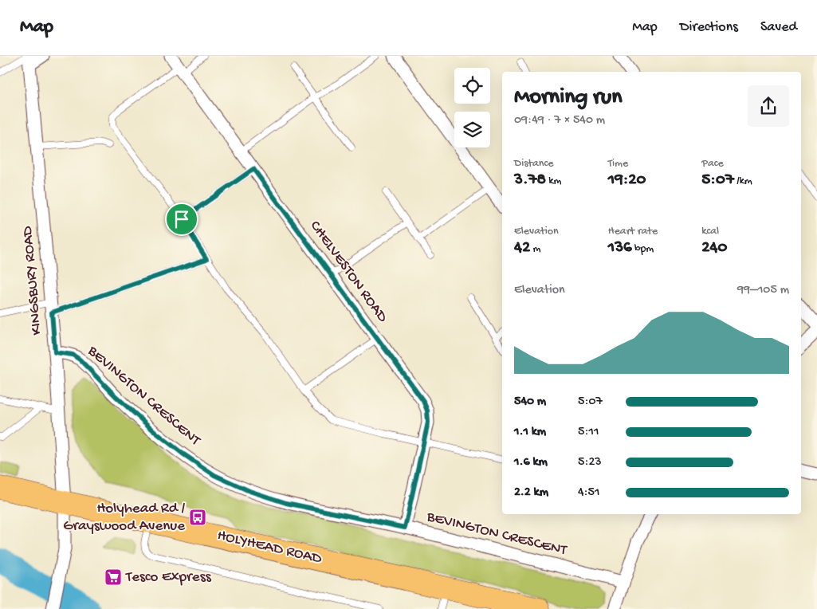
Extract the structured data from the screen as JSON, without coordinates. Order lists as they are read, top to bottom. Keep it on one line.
{"streets":{"highway":["HOLYHEAD ROAD"],"street":["CHELVESTON ROAD","KINGSBURY ROAD","BEVINGTON CRESCENT"]},"crossings":[["CHELVESTON ROAD","BEVINGTON CRESCENT"],["KINGSBURY ROAD","BEVINGTON CRESCENT"],["KINGSBURY ROAD","HOLYHEAD ROAD"]],"places":{"bus stop":["Holyhead Rd / Grayswood Avenue"],"supermarket":["Tesco Express"]},"page":{"header":"Map","nav":["Map","Directions","Saved"],"heading":["Morning run","09:49 · 7 × 540 m"],"stats":[["Distance","3.78 km"],["Time","19:20"],["Pace","5:07 /km"],["Elevation","42 m"],["Heart rate","136 bpm"],["kcal","240"]],"chart":["Elevation","99–105 m"],"list":[{"name":"540 m","note":"5:07"},{"name":"1.1 km","note":"5:11"},{"name":"1.6 km","note":"5:23"},{"name":"2.2 km","note":"4:51"}]}}
